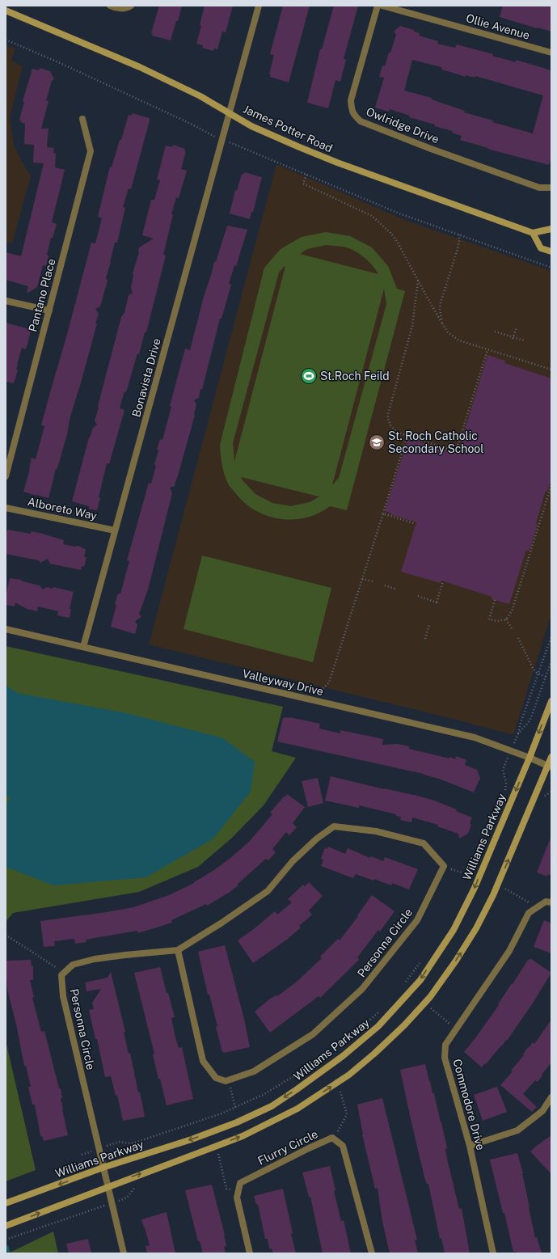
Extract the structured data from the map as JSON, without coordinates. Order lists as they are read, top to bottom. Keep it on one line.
{"streets":{"main road":["James Potter Road","Williams Parkway"],"street":["Ollie Avenue","Owlridge Drive","Pantano Place","Bonavista Drive","Alboreto Way","Valleyway Drive","Personna Circle","Commodore Drive","Flurry Circle"]},"crossings":[["James Potter Road","Bonavista Drive"],["Bonavista Drive","Alboreto Way"],["Bonavista Drive","Valleyway Drive"],["Valleyway Drive","Williams Parkway"],["Williams Parkway","Personna Circle"]],"places":{"sports":["St.Roch Feild"],"school or university":["St. Roch Catholic Secondary School"]}}
